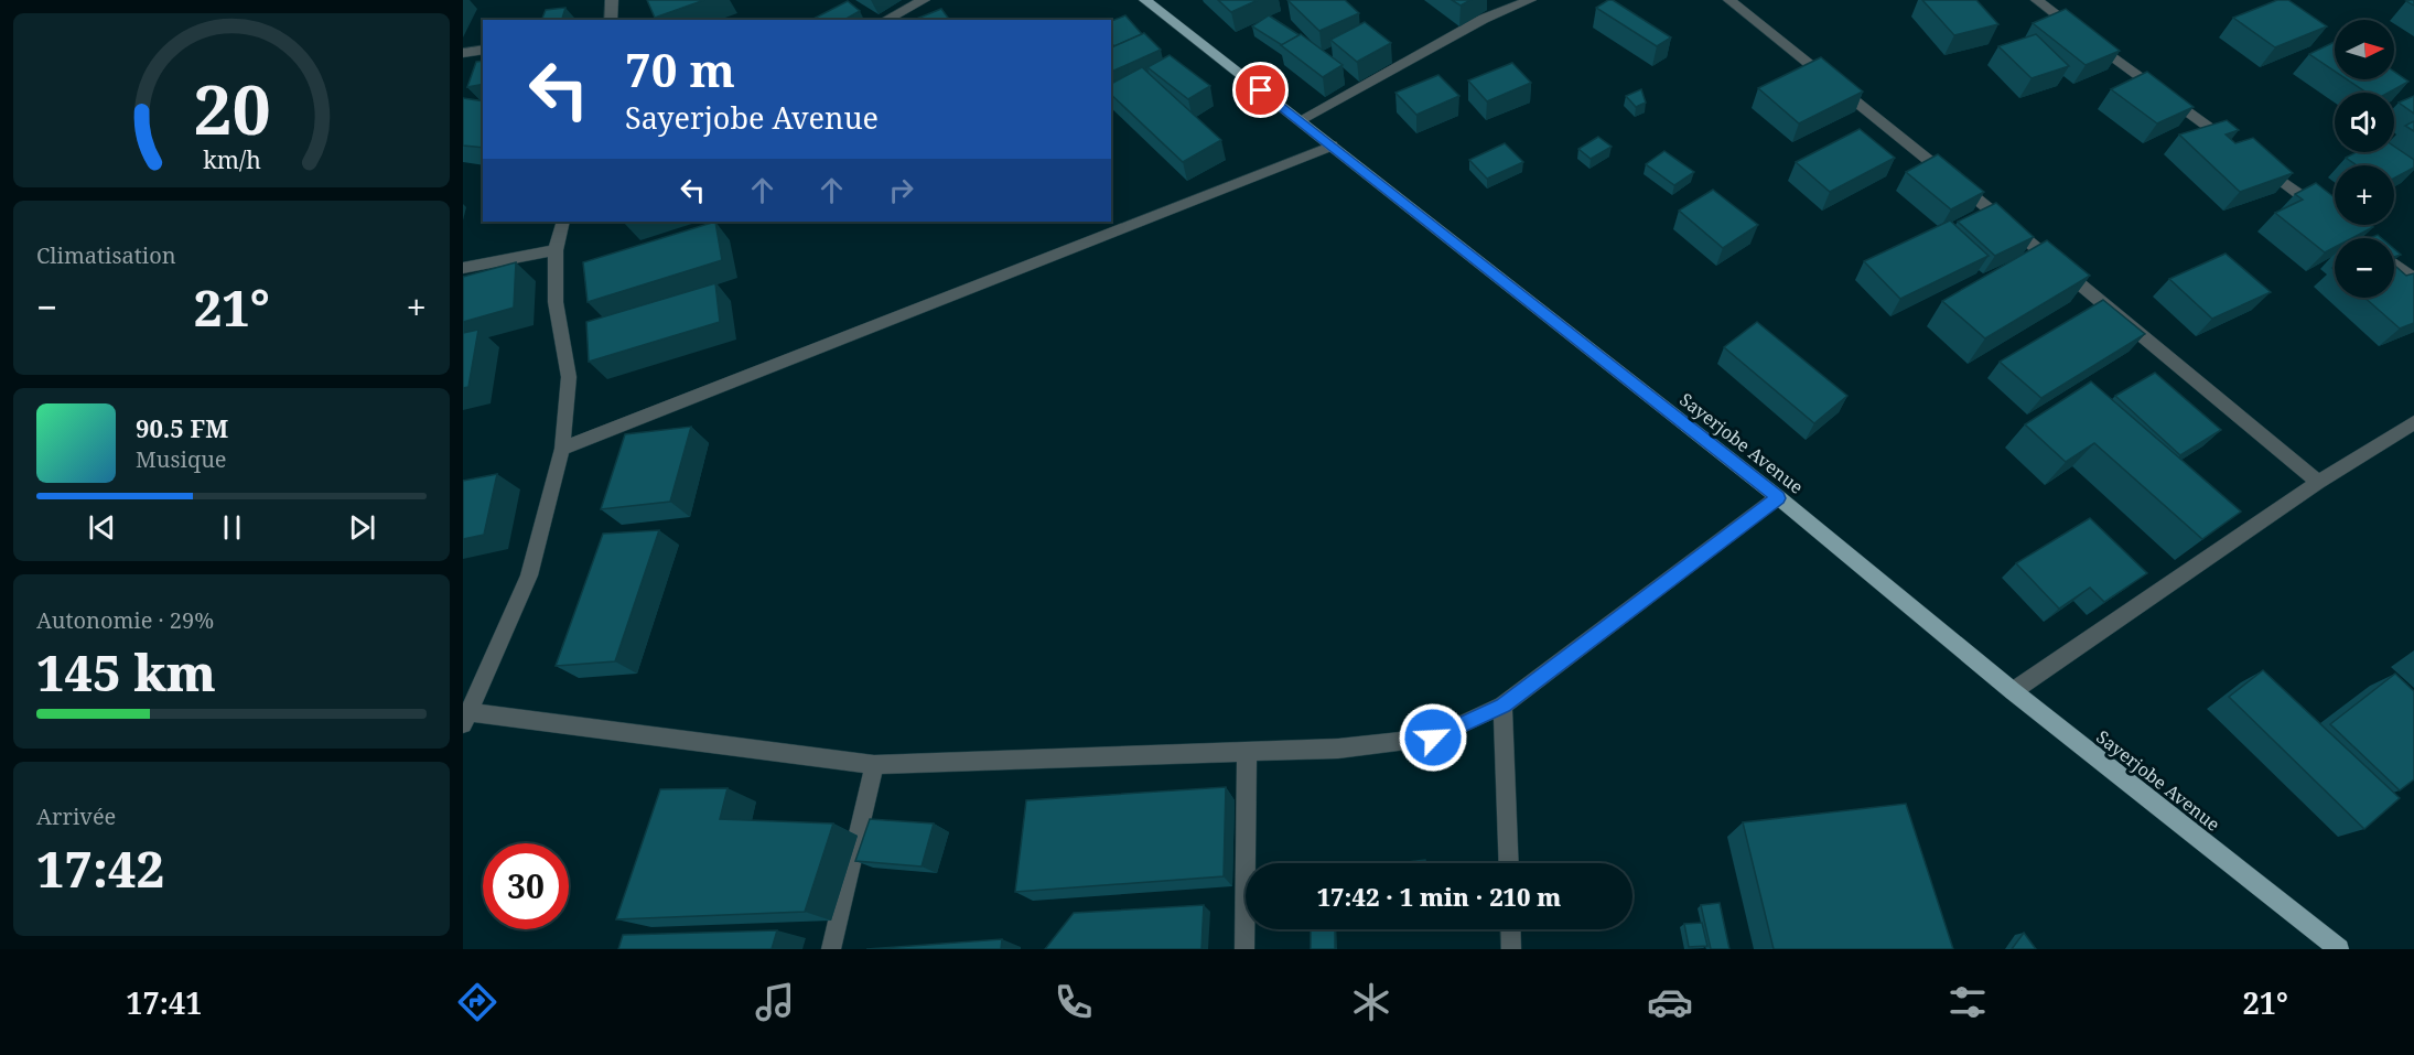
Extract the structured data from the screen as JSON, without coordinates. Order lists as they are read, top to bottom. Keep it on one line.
{"streets":{"main road":["Sayerjobe Avenue"]},"north":"right","page":{"map_buttons":["+","−"],"turn":["70 m","Sayerjobe Avenue"],"tile":["Climatisation",["Autonomie · 29%","145 km"],["Arrivée","17:42"]],"heat":["−","21°","+"],"song":["90.5 FM","Musique"],"limit":"30","trip":"17:42 · 1 min · 210 m","tabs":["17:41","21°"],"gauge":["20","km/h"]}}
